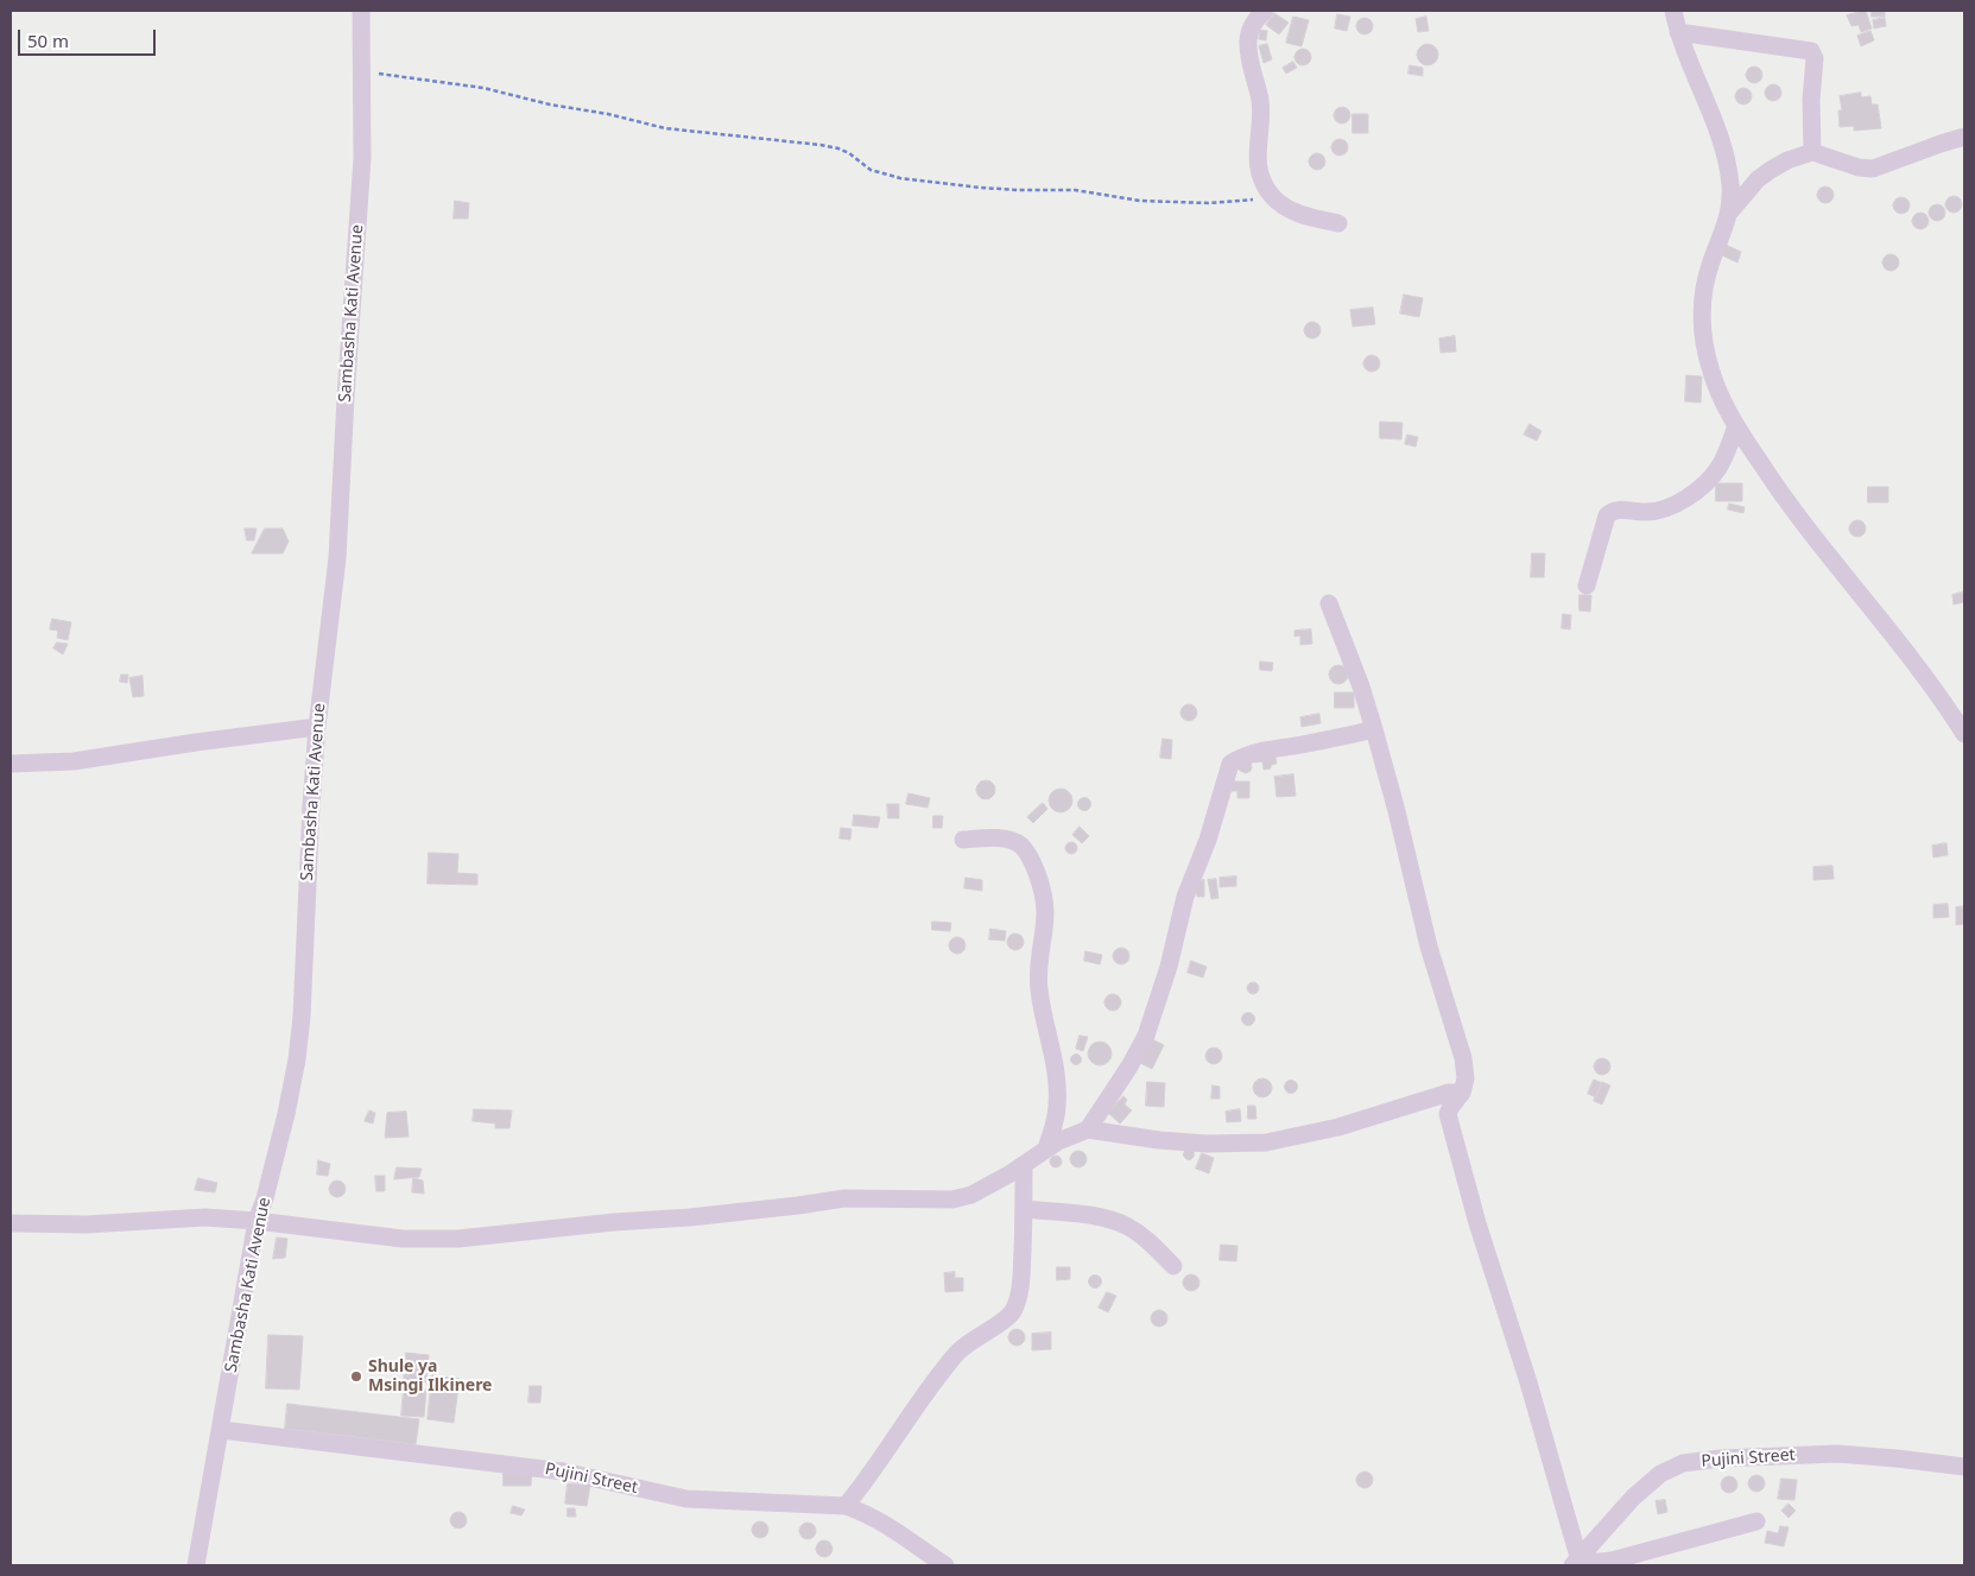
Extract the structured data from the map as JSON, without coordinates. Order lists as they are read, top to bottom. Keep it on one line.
{"streets":{"street":["Sambasha Kati Avenue","Pujini Street"]},"crossings":[["Sambasha Kati Avenue","Pujini Street"]],"places":["Shule ya Msingi Ilkinere"],"scale_bar":"50 m"}
